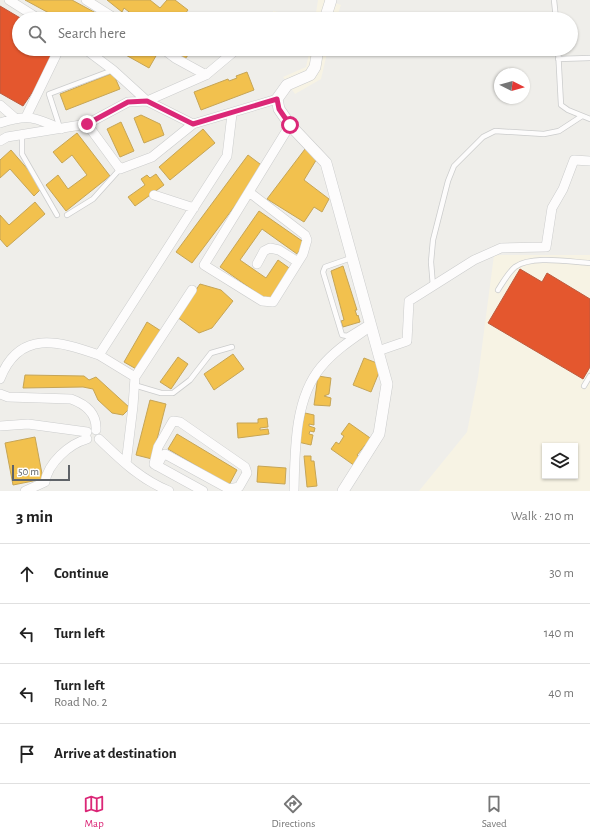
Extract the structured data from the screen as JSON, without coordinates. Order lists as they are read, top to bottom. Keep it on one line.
{"scale_bar":"50 m","north":"right","page":{"search":"Search here","scale":"50 m","heading":["3 min","Walk · 210 m"],"list":[["Continue","30 m"],["Turn left","140 m"],["Turn left","Road No. 2","40 m"],"Arrive at destination"],"nav":["Map","Directions","Saved"]}}
